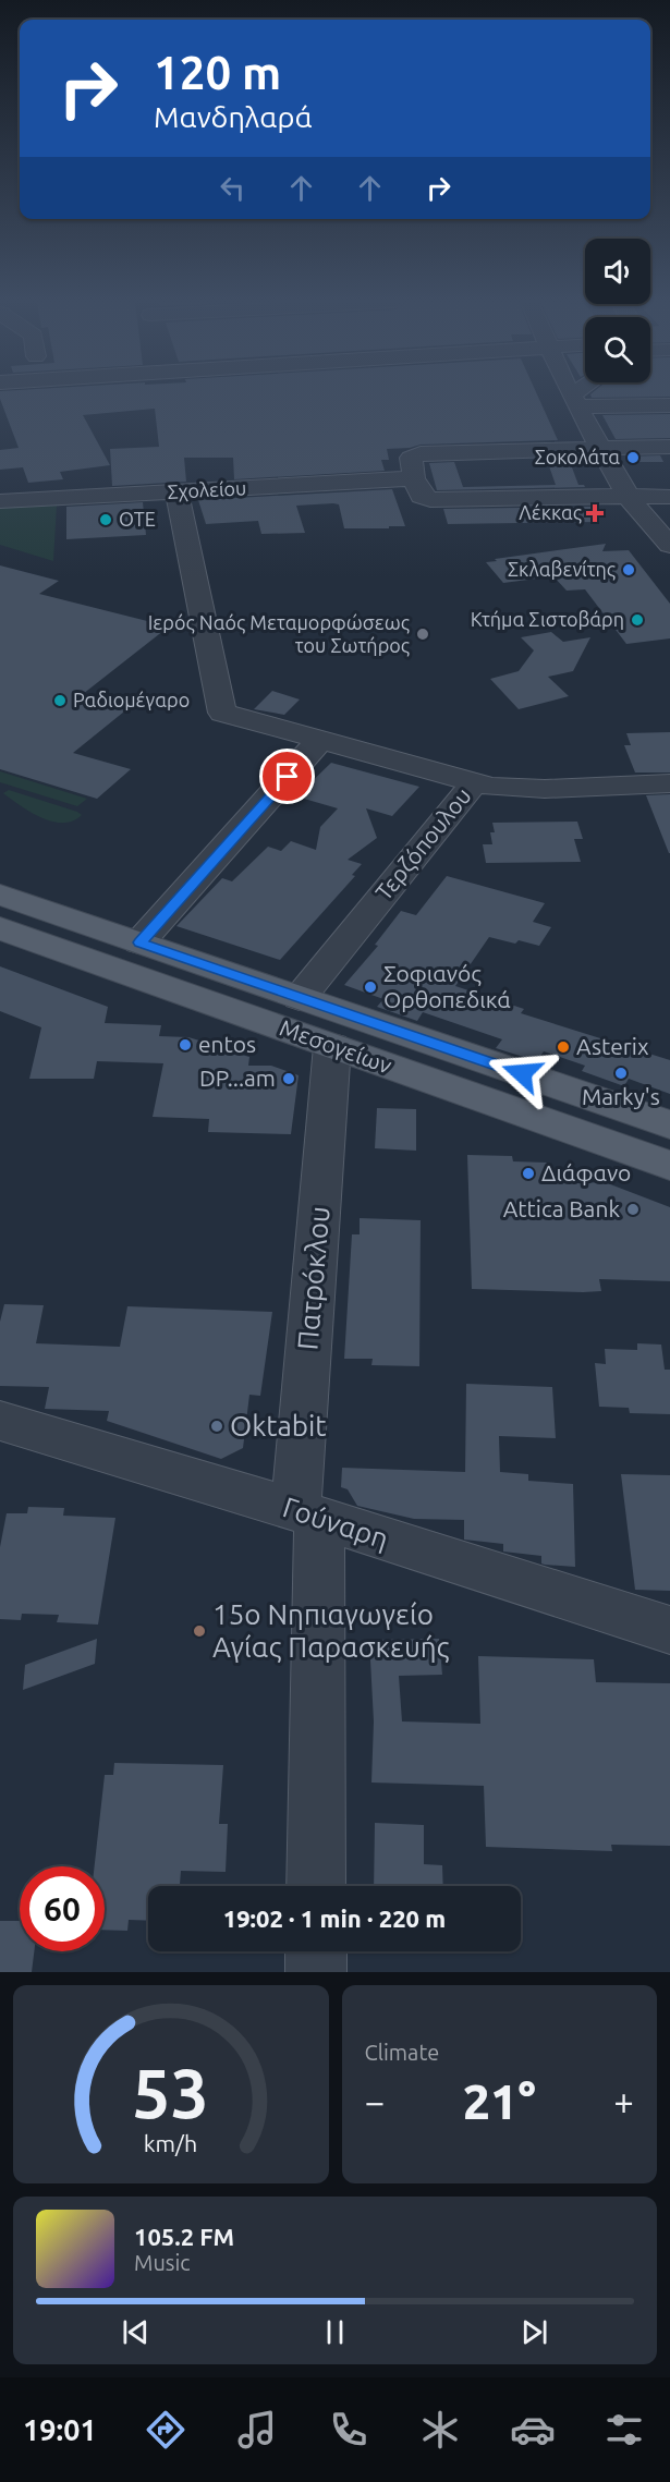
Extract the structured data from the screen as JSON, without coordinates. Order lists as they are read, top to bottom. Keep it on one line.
{"streets":{"main road":["Μεσογείων"],"street":["Σχολείου","Τερζόπουλου","Πατρόκλου","Γούναρη"]},"crossings":[["Τερζόπουλου","Μεσογείων"],["Μεσογείων","Πατρόκλου"],["Πατρόκλου","Γούναρη"]],"places":{"other":["Σοκολάτα","ΟΤΕ","Σκλαβενίτης","Κτήμα Σιστοβάρη","Ιερός Ναός Μεταμορφώσεως του Σωτήρος","Ραδιομέγαρο","Σοφιανός Ορθοπεδικά","entos","Asterix","Marky's","DP...am","Διάφανο","Attica Bank","Oktabit","15ο Νηπιαγωγείο Αγίας Παρασκευής"],"health":["Λέκκας"]},"page":{"turn":["120 m","Μανδηλαρά"],"limit":"60","trip":"19:02 · 1 min · 220 m","tile":"Climate","heat":["−","21°","+"],"song":["105.2 FM","Music"],"tabs":"19:01","gauge":["53","km/h"]}}
